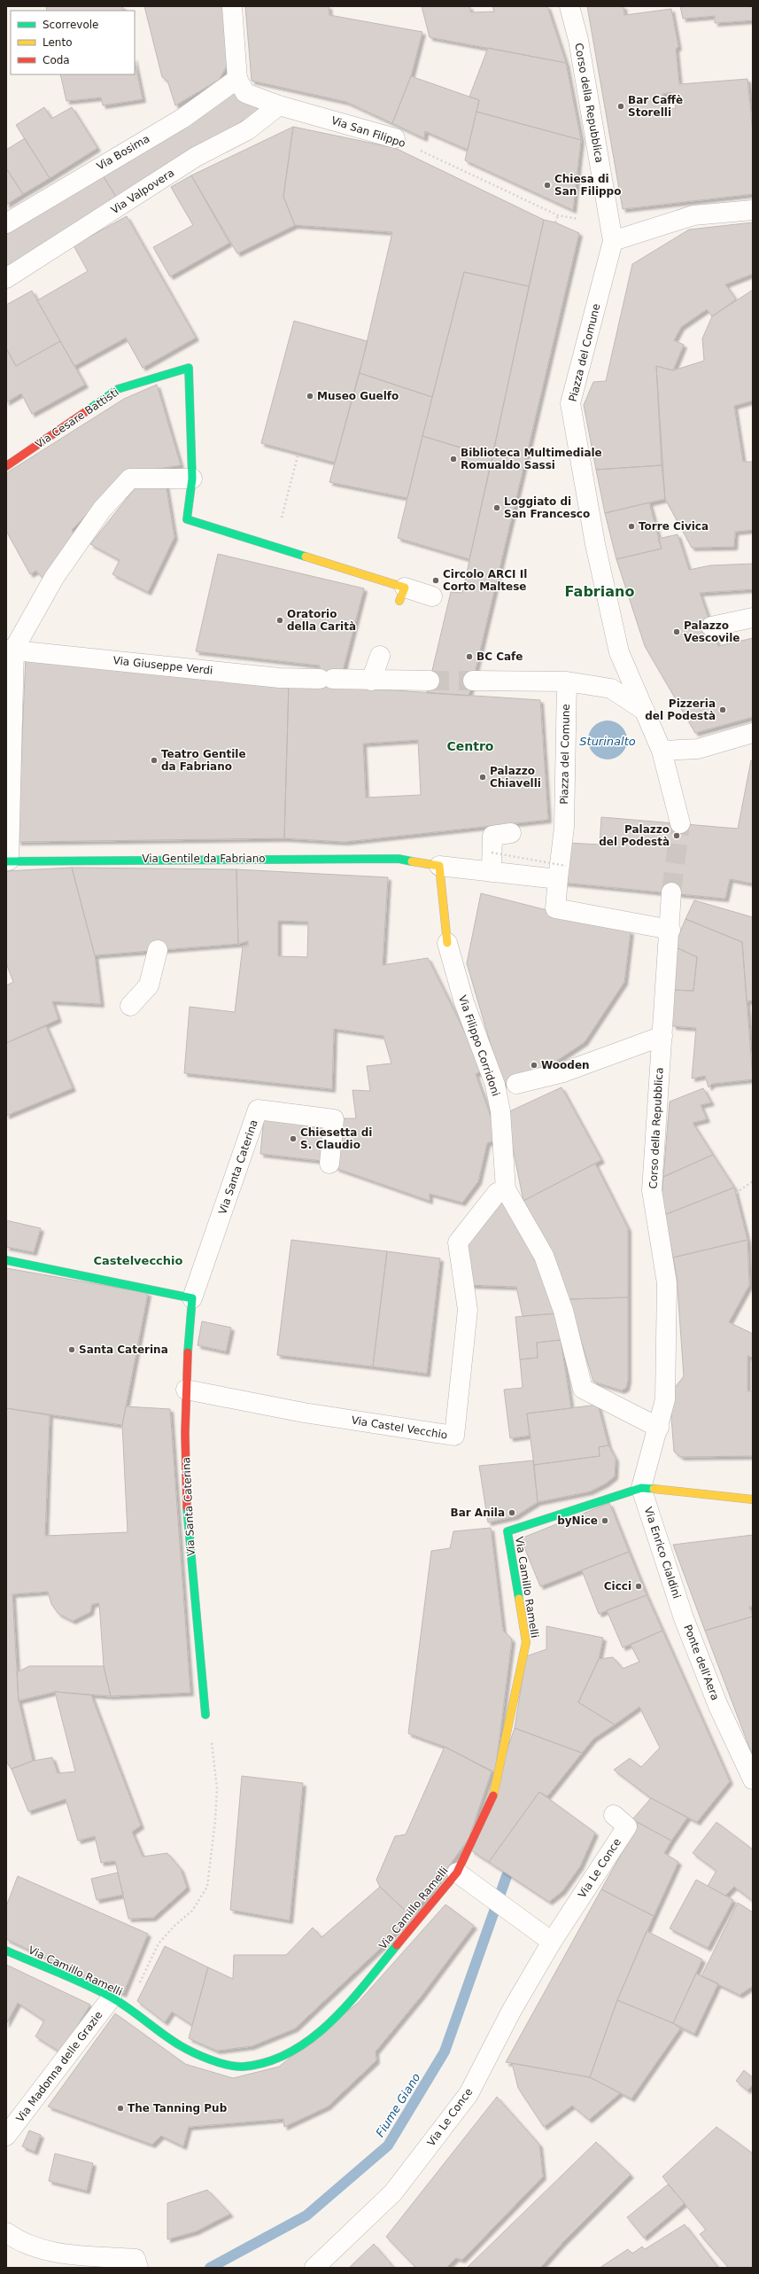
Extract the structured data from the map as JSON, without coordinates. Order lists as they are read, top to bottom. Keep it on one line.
{"streets":{"street":["Corso della Repubblica","Via San Filippo","Via Bosima","Via Valpovera","Piazza del Comune","Via Cesare Battisti","Via Giuseppe Verdi","Via Gentile da Fabriano","Via Filippo Corridoni","Via Santa Caterina","Via Castel Vecchio","Via Enrico Cialdini","Via Camillo Ramelli","Ponte dell'Aera","Via Le Conce","Via Madonna delle Grazie"]},"crossings":[["Corso della Repubblica","Via San Filippo"],["Corso della Repubblica","Piazza del Comune"],["Corso della Repubblica","Via Filippo Corridoni"],["Corso della Repubblica","Via Enrico Cialdini"],["Corso della Repubblica","Via Camillo Ramelli"],["Via San Filippo","Via Bosima"],["Via San Filippo","Via Valpovera"],["Via San Filippo","Piazza del Comune"],["Via Giuseppe Verdi","Via Gentile da Fabriano"],["Via Filippo Corridoni","Via Castel Vecchio"],["Via Santa Caterina","Via Castel Vecchio"],["Via Enrico Cialdini","Via Camillo Ramelli"],["Via Enrico Cialdini","Ponte dell'Aera"],["Via Camillo Ramelli","Via Madonna delle Grazie"]],"districts":["Fabriano","Centro","Castelvecchio"],"water":["Sturinalto","Fiume Giano"],"places":["Bar Caffè Storelli","Chiesa di San Filippo","Museo Guelfo","Biblioteca Multimediale Romualdo Sassi","Loggiato di San Francesco","Torre Civica","Circolo ARCI Il Corto Maltese","Oratorio della Carità","Palazzo Vescovile","BC Cafe","Pizzeria del Podestà","Teatro Gentile da Fabriano","Palazzo Chiavelli","Palazzo del Podestà","Wooden","Chiesetta di S. Claudio","Santa Caterina","Bar Anila","byNice","Cicci","The Tanning Pub"],"legend":["Scorrevole","Lento","Coda"]}
